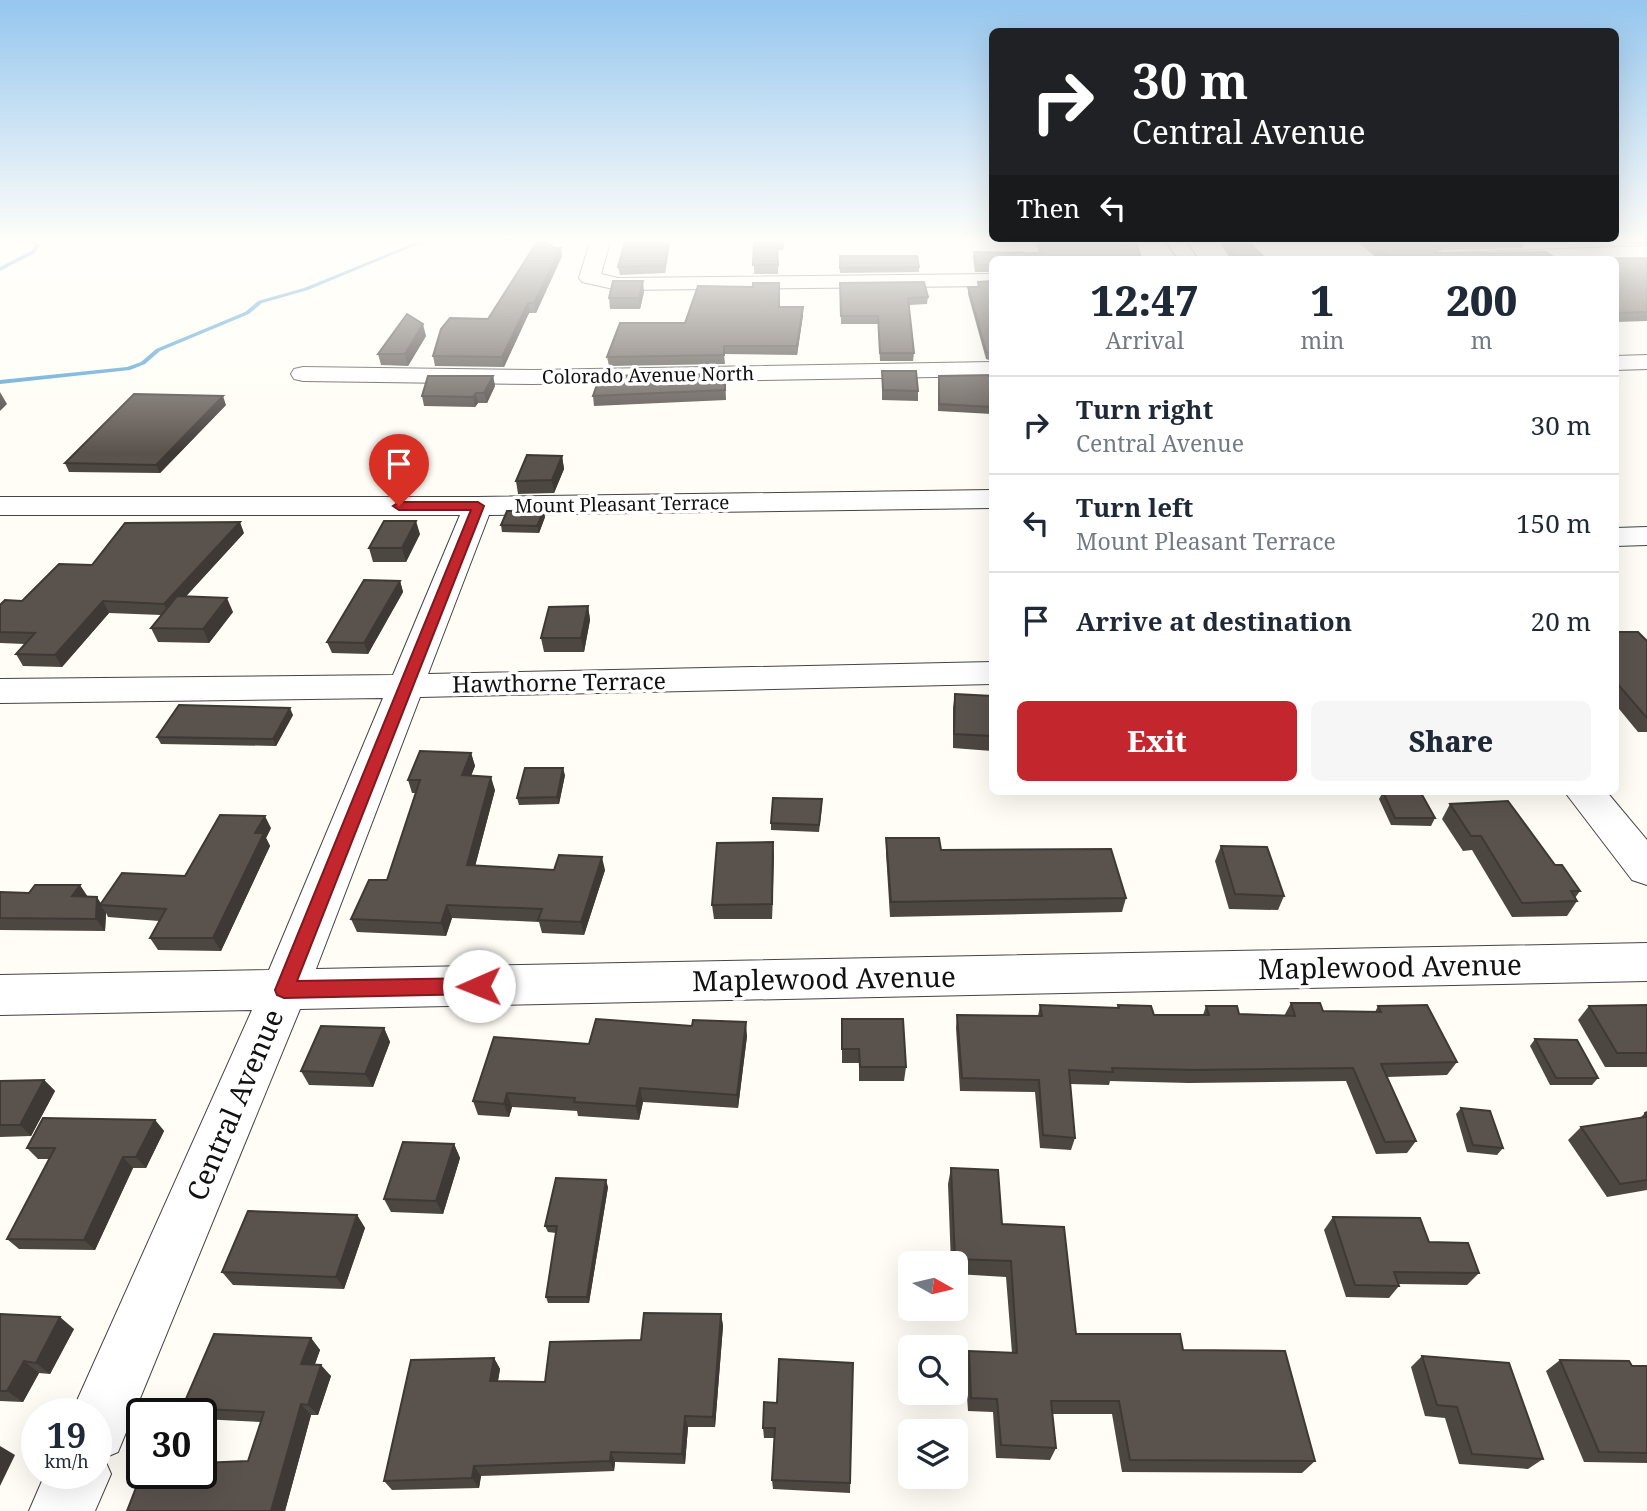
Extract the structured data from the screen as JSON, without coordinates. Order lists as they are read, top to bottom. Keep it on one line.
{"streets":{"street":["Colorado Avenue North","Mount Pleasant Terrace","Hawthorne Terrace","Maplewood Avenue","Central Avenue"]},"crossings":[["Mount Pleasant Terrace","Central Avenue"],["Hawthorne Terrace","Central Avenue"],["Maplewood Avenue","Central Avenue"]],"north":"right","page":{"turn":["30 m","Central Avenue"],"then":"Then","eta":["12:47","Arrival","1","min","200","m"],"list":[{"name":"Turn right","note":"Central Avenue","value":"30 m"},{"name":"Turn left","note":"Mount Pleasant Terrace","value":"150 m"},{"name":"Arrive at destination","value":"20 m"}],"buttons":["Exit","Share"],"speed":"19 km/h","limit":"30"}}
